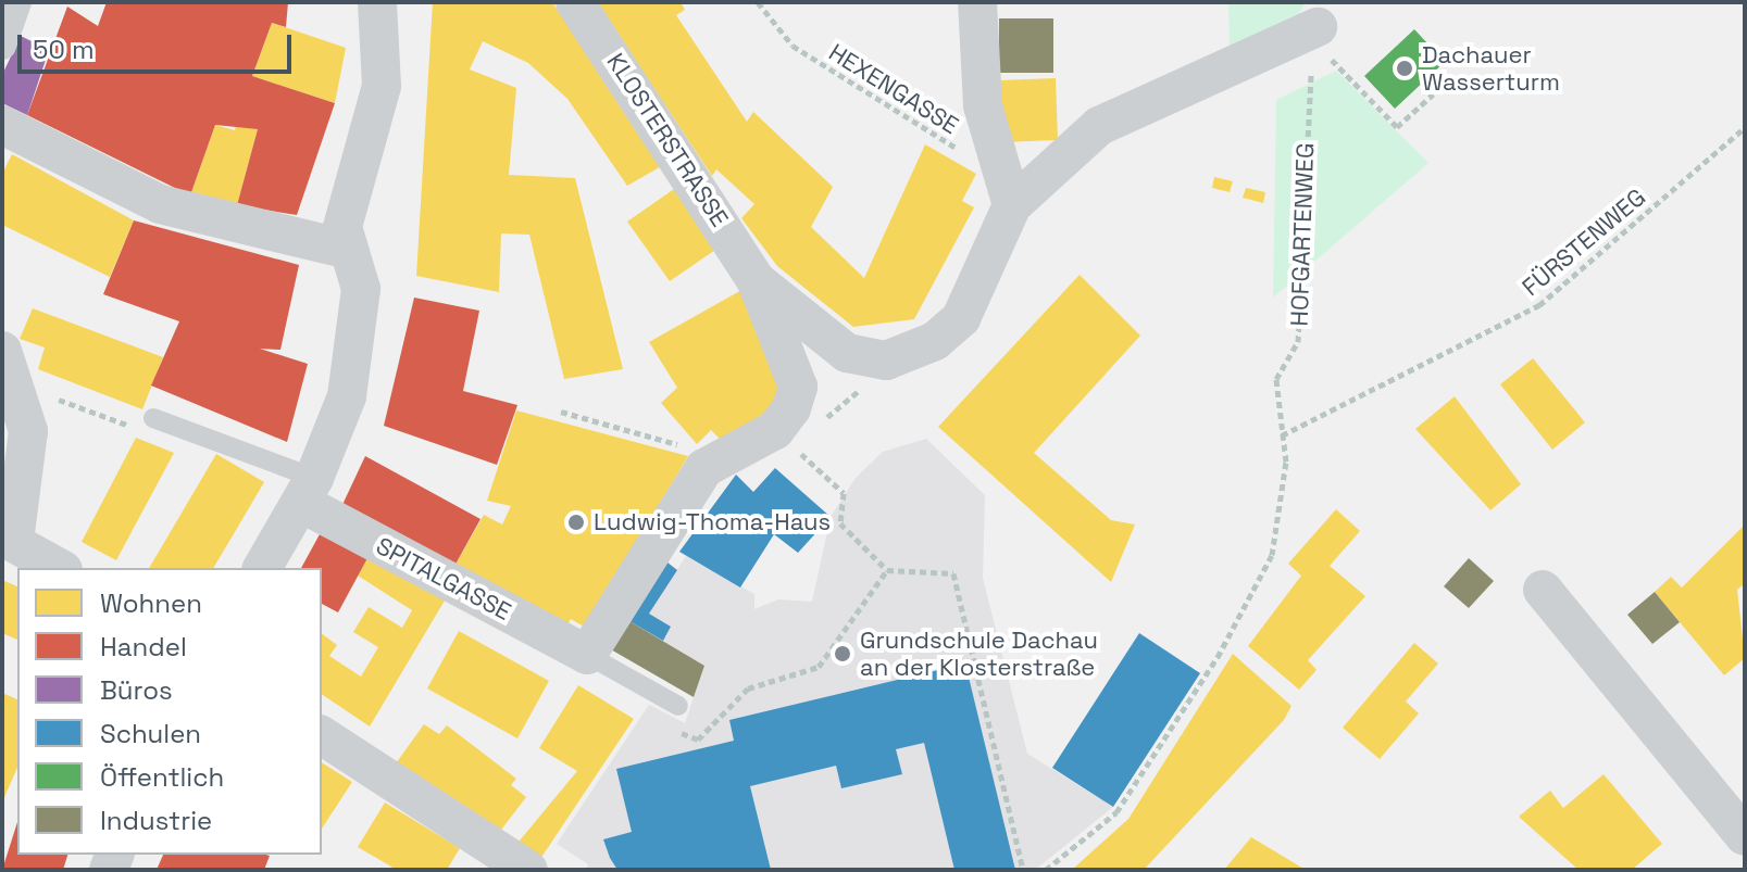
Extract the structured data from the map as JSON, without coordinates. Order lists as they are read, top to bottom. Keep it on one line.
{"streets":{"street":["KLOSTERSTRASSE","SPITALGASSE"],"path":["HEXENGASSE","HOFGARTENWEG","FÜRSTENWEG"]},"crossings":[["HOFGARTENWEG","FÜRSTENWEG"]],"places":["Dachauer Wasserturm","Ludwig-Thoma-Haus","Grundschule Dachau an der Klosterstraße"],"legend":["Wohnen","Handel","Büros","Schulen","Öffentlich","Industrie"],"scale_bar":"50 m"}
